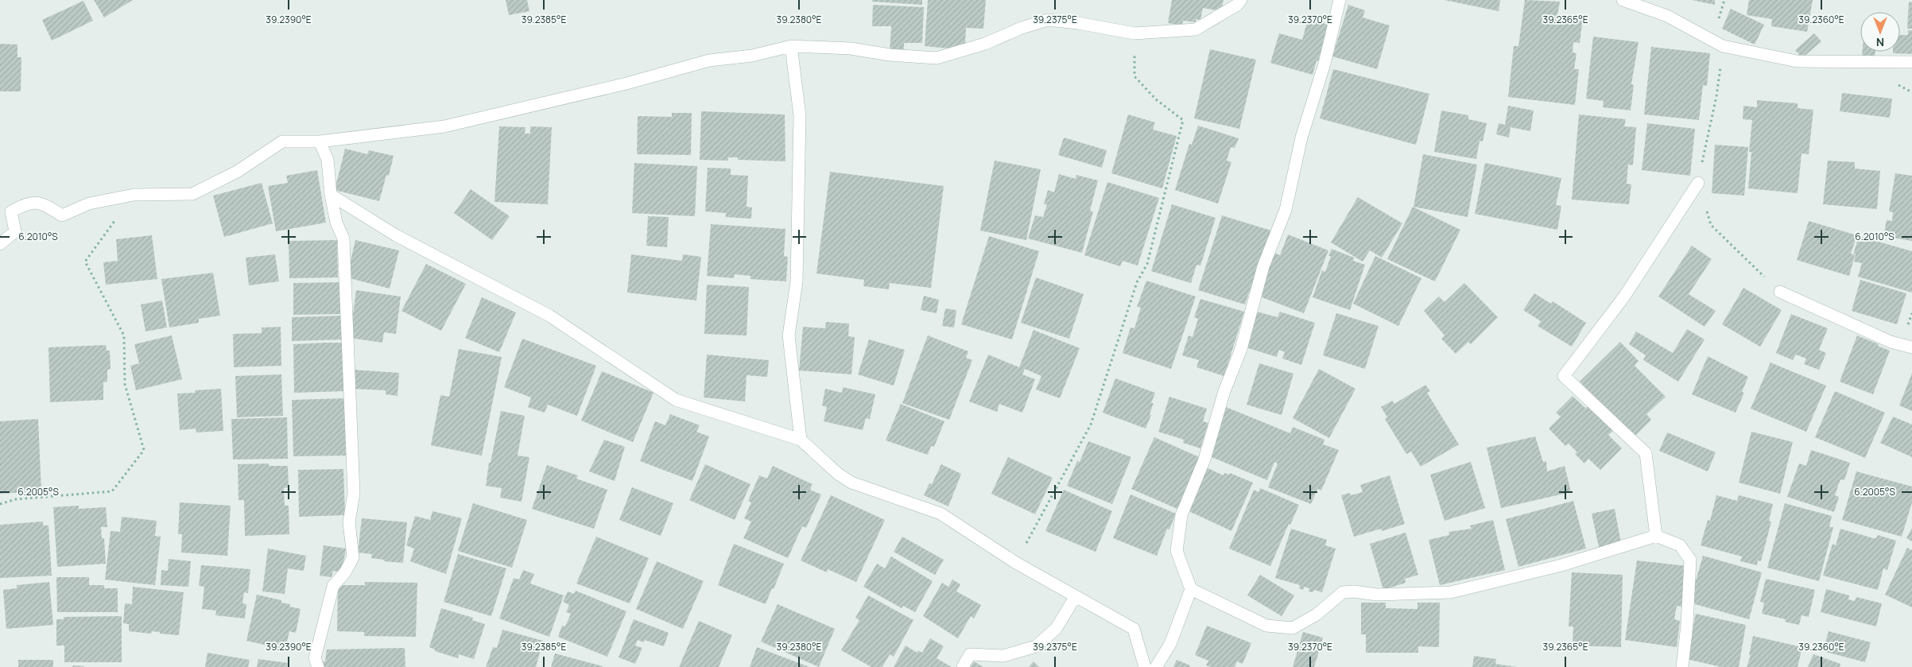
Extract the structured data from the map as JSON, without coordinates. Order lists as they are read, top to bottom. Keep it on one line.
{"north":"bottom","coordinates":["39.2390°E","39.2385°E","39.2380°E","39.2375°E","39.2370°E","39.2365°E","39.2360°E","6.2010°S","6.2005°S"]}
